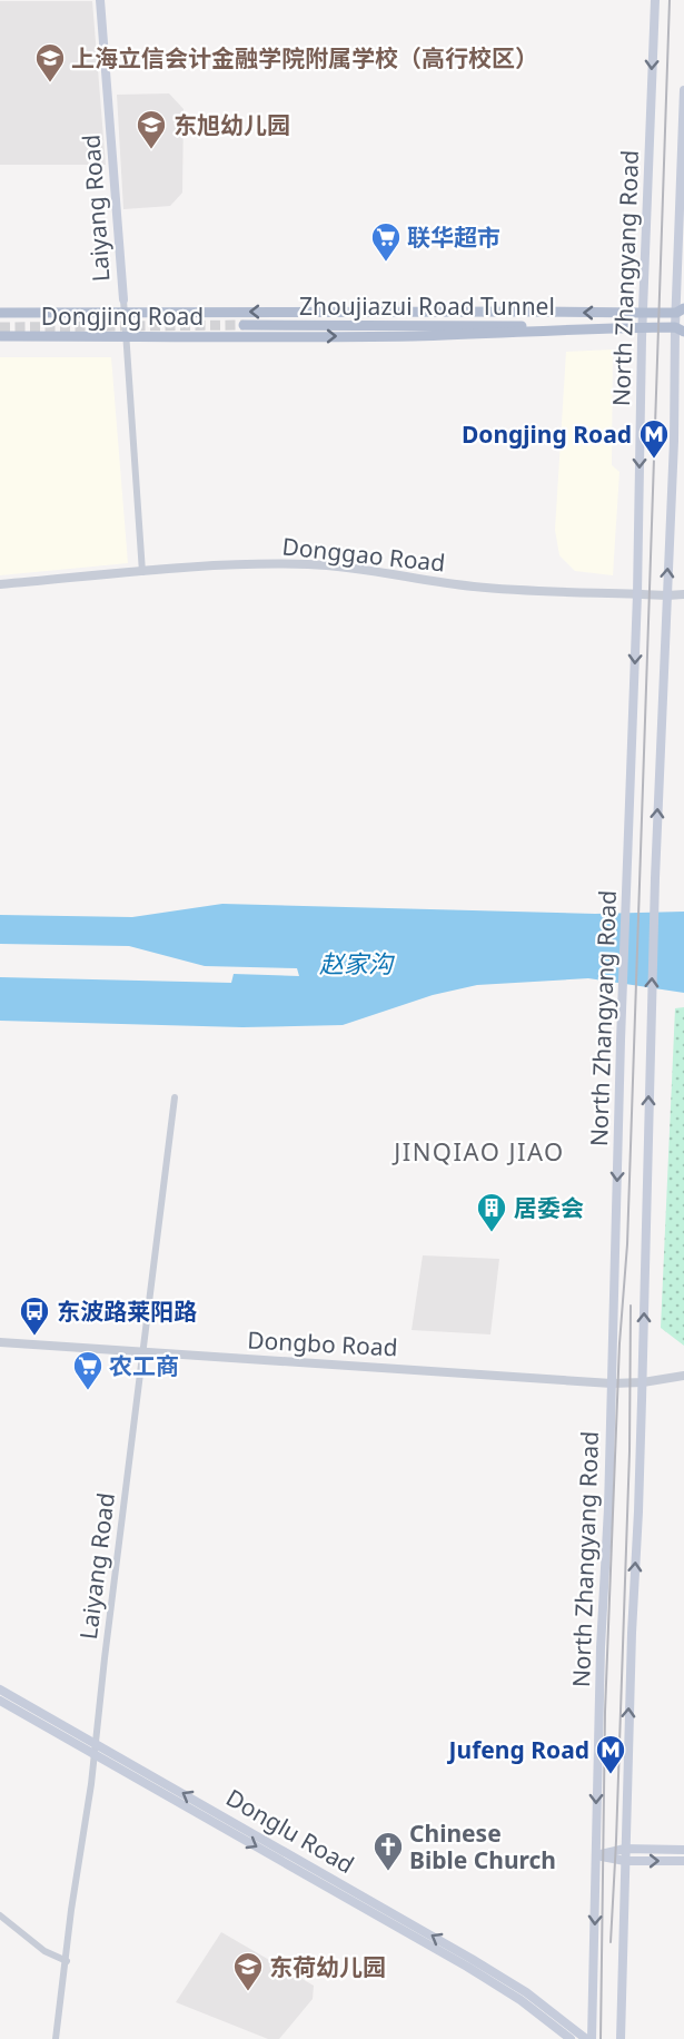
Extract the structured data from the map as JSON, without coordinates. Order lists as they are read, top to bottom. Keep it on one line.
{"streets":{"main road":["Laiyang Road","North Zhangyang Road","Zhoujiazui Road Tunnel","Dongjing Road","Donglu Road"],"street":["Donggao Road","Dongbo Road"]},"crossings":[["Laiyang Road","Dongjing Road"],["Laiyang Road","Donggao Road"],["Laiyang Road","Dongbo Road"],["Laiyang Road","Donglu Road"],["North Zhangyang Road","Dongjing Road"],["North Zhangyang Road","Donggao Road"],["North Zhangyang Road","Dongbo Road"],["North Zhangyang Road","Donglu Road"],["Zhoujiazui Road Tunnel","Dongjing Road"]],"districts":["JINQIAO JIAO"],"water":["赵家沟"],"places":{"school or university":["上海立信会计金融学院附属学校（高行校区）","东旭幼儿园","东荷幼儿园"],"supermarket":["联华超市","农工商"],"metro station":["Dongjing Road","Jufeng Road"],"building":["居委会"],"bus stop":["东波路莱阳路"],"church":["Chinese Bible Church"]}}
